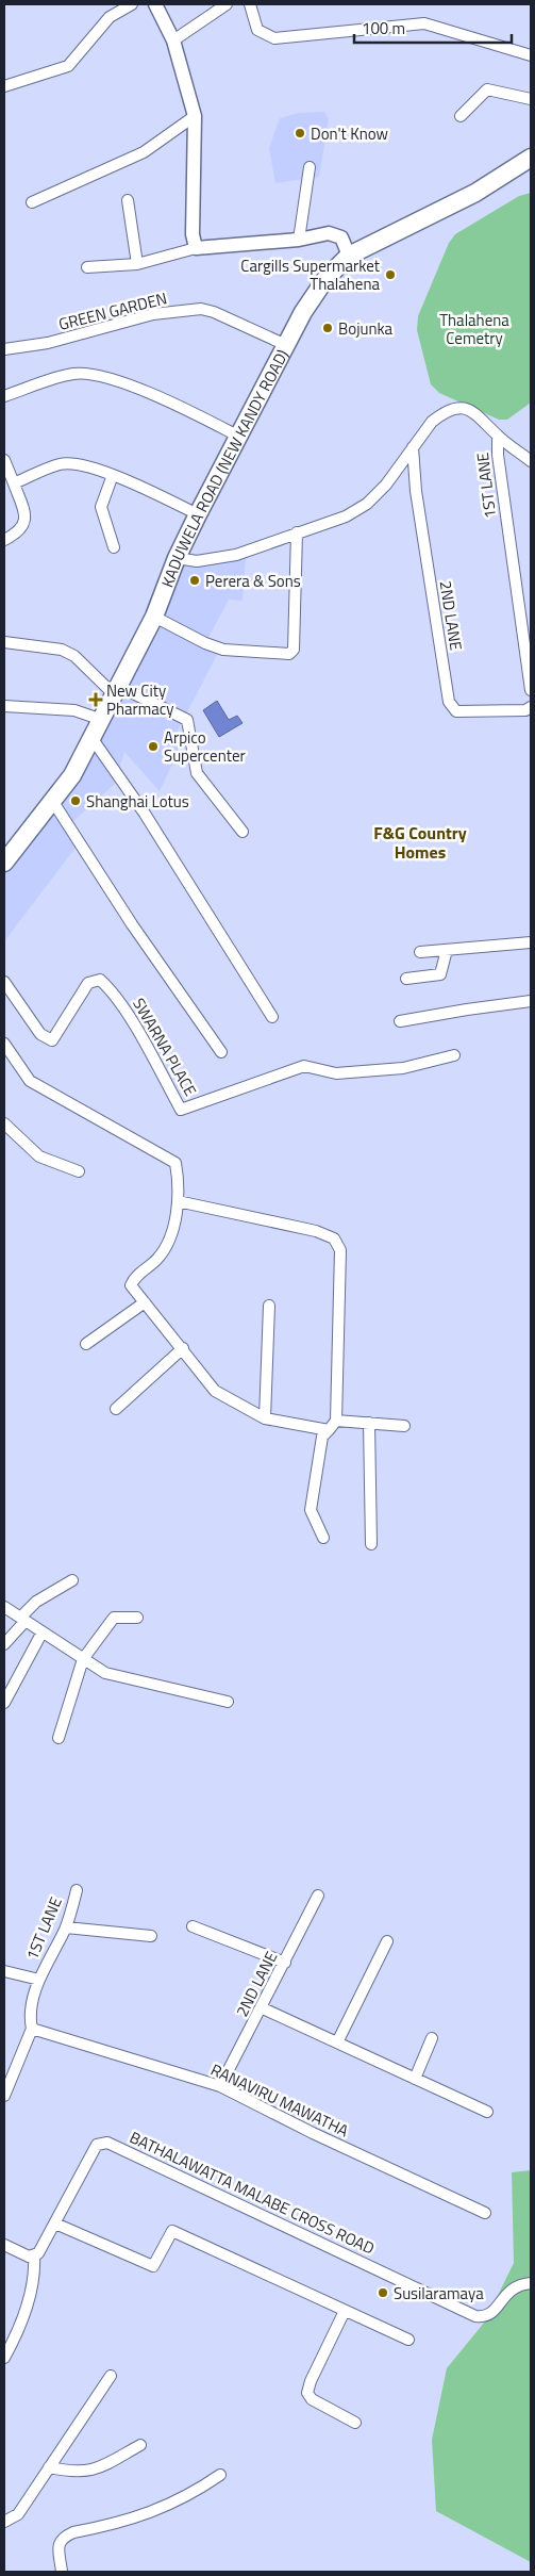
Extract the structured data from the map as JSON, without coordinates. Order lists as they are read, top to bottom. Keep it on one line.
{"streets":{"main road":["KADUWELA ROAD (NEW KANDY ROAD)"],"street":["GREEN GARDEN","1ST LANE","2ND LANE","SWARNA PLACE","RANAVIRU MAWATHA","BATHALAWATTA MALABE CROSS ROAD"]},"crossings":[["GREEN GARDEN","KADUWELA ROAD (NEW KANDY ROAD)"],["1ST LANE","RANAVIRU MAWATHA"],["2ND LANE","RANAVIRU MAWATHA"]],"districts":["F&G Country Homes"],"parks":["Thalahena Cemetry"],"places":{"other":["Don't Know","Cargills Supermarket Thalahena","Bojunka","Perera & Sons","Arpico Supercenter","Shanghai Lotus","Susilaramaya"],"health":["New City Pharmacy"]},"scale_bar":"100 m"}
